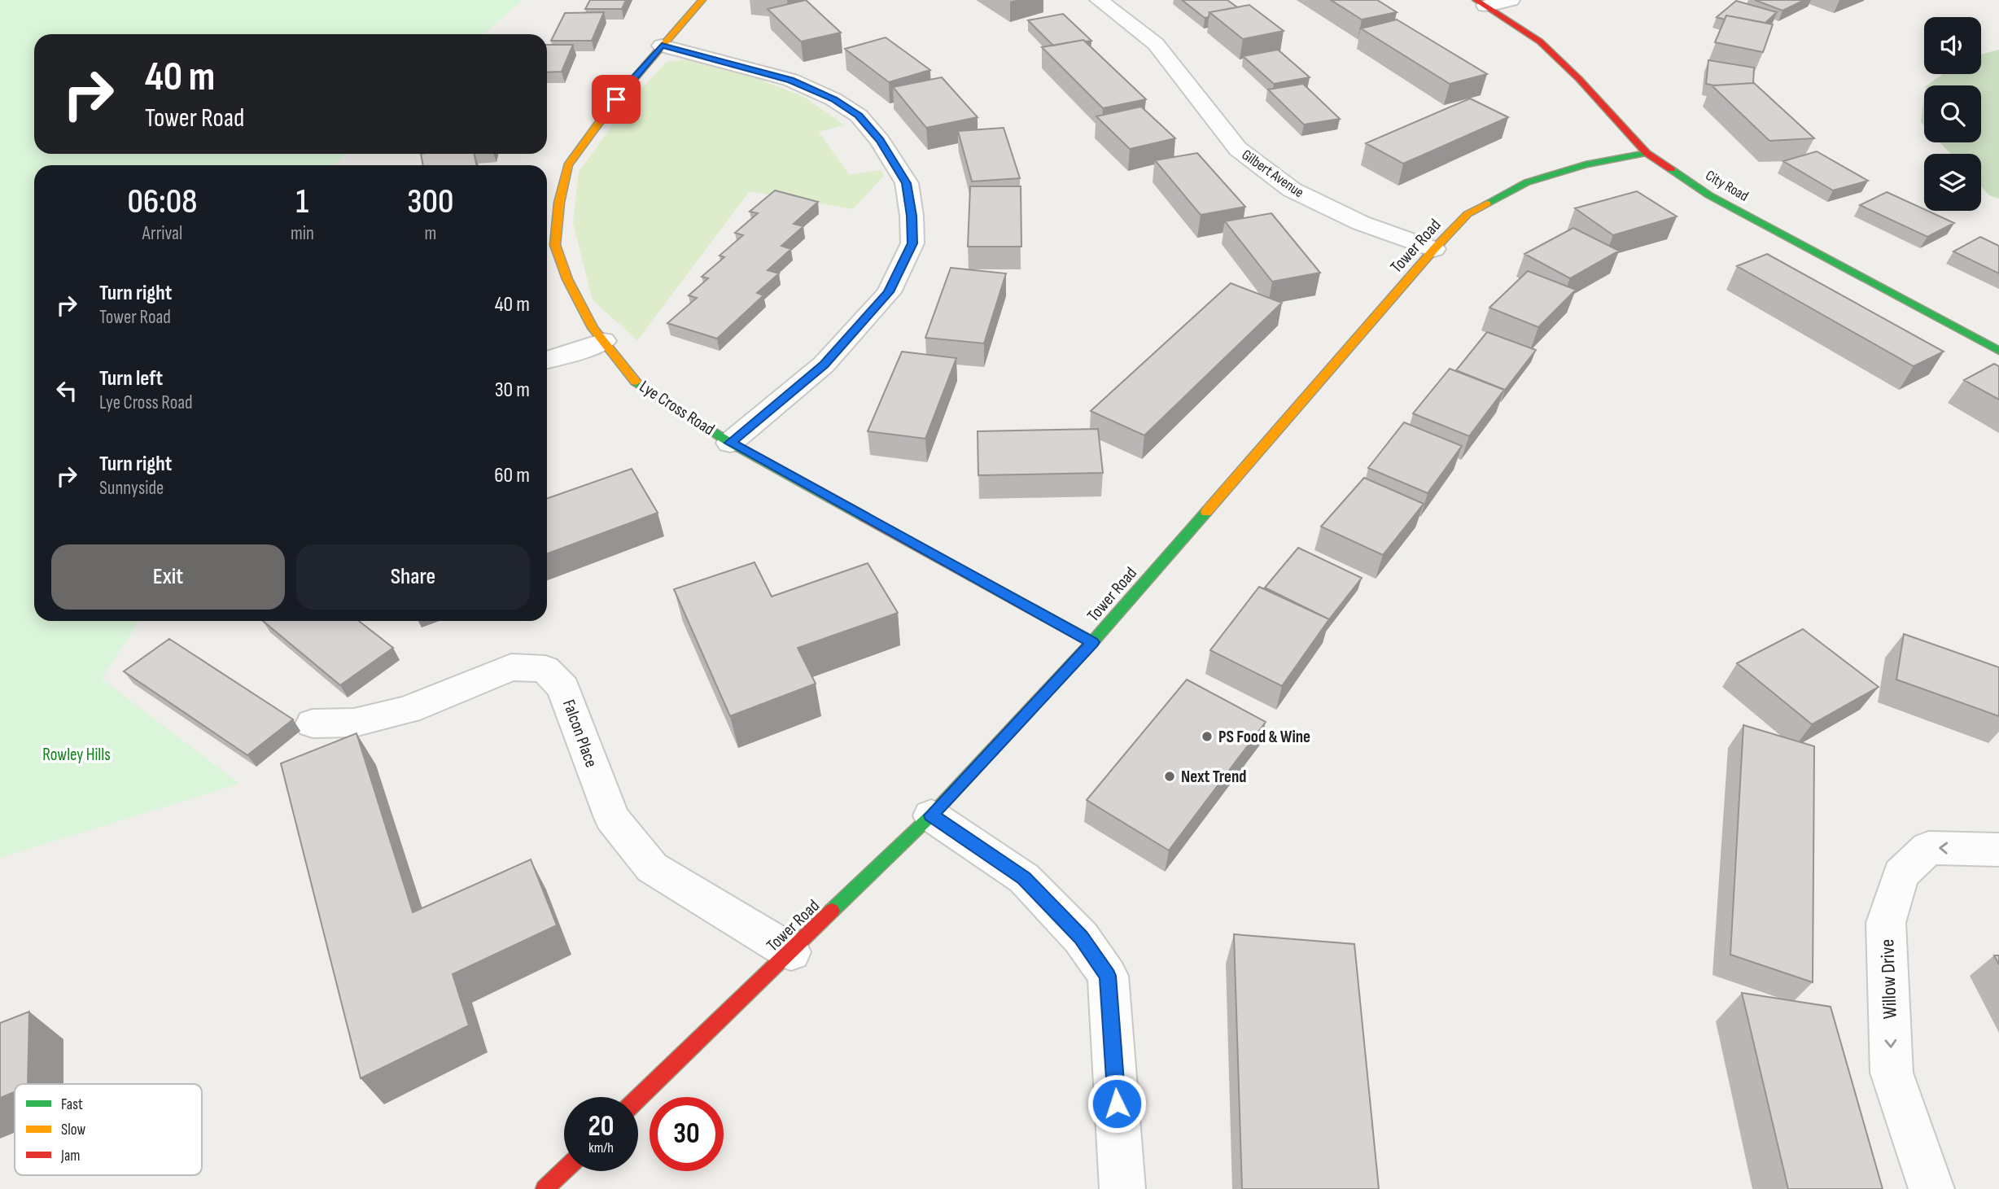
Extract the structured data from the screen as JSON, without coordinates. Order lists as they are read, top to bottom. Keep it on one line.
{"streets":{"street":["Gilbert Avenue","City Road","Tower Road","Lye Cross Road","Falcon Place","Willow Drive"]},"crossings":[["Gilbert Avenue","Tower Road"],["City Road","Tower Road"],["Tower Road","Lye Cross Road"],["Tower Road","Falcon Place"]],"parks":["Rowley Hills"],"places":["PS Food & Wine","Next Trend"],"legend":["Fast","Slow","Jam"],"page":{"turn":["40 m","Tower Road"],"eta":["06:08","Arrival","1","min","300","m"],"list":[{"name":"Turn right","note":"Tower Road","value":"40 m"},{"name":"Turn left","note":"Lye Cross Road","value":"30 m"},{"name":"Turn right","note":"Sunnyside","value":"60 m"}],"buttons":["Exit","Share"],"speed":"20 km/h","limit":"30"}}
